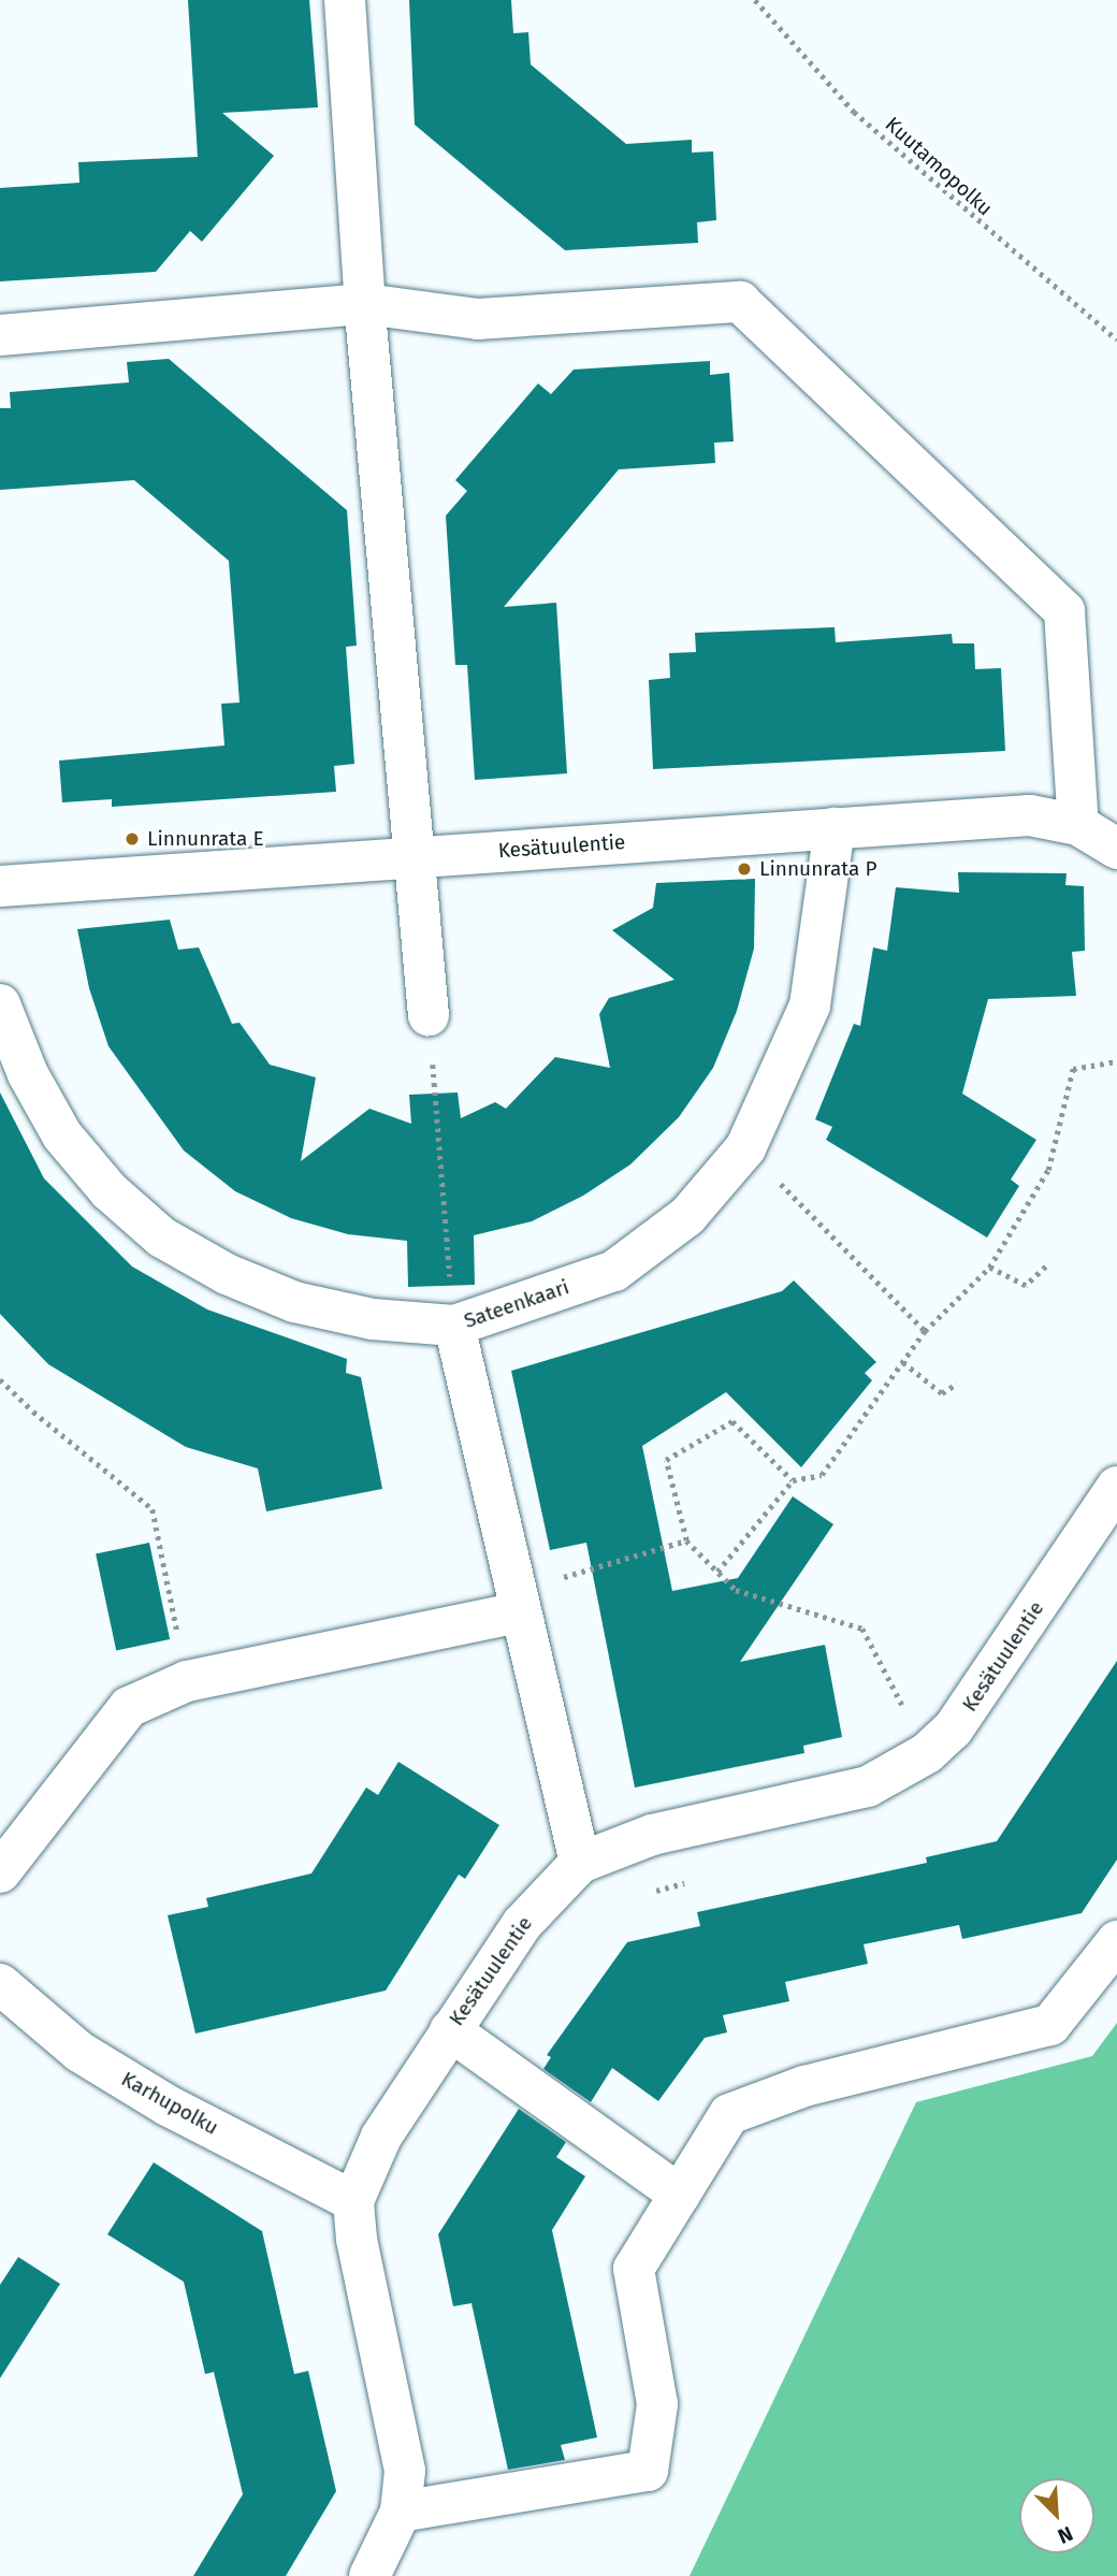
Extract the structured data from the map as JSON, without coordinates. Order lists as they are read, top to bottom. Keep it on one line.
{"streets":{"street":["Kesätuulentie","Sateenkaari","Karhupolku"],"path":["Kuutamopolku"]},"crossings":[["Kesätuulentie","Sateenkaari"],["Kesätuulentie","Karhupolku"]],"places":["Linnunrata E","Linnunrata P"],"north":"bottom right"}
